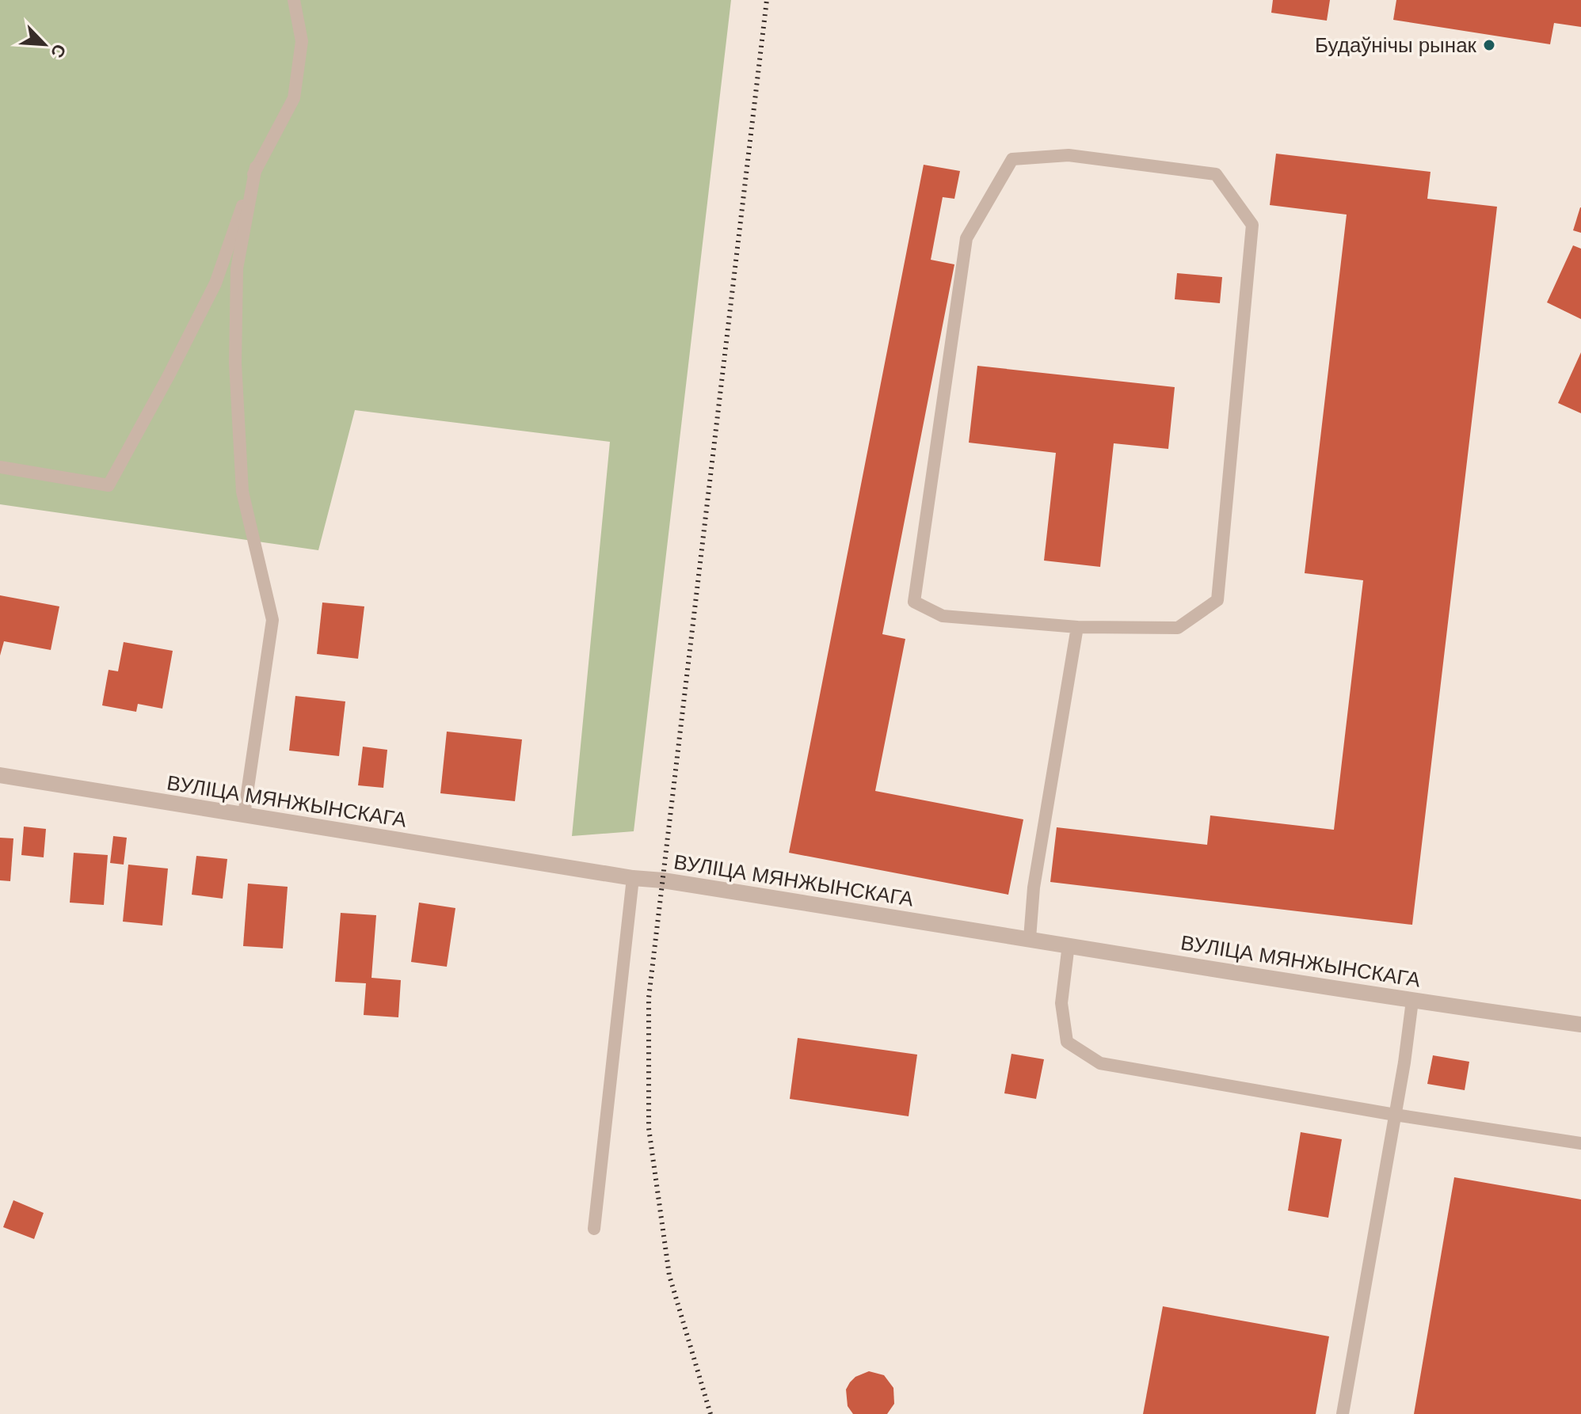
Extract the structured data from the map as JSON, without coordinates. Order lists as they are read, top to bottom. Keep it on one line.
{"streets":{"street":["ВУЛІЦА МЯНЖЫНСКАГА"]},"places":["Будаўнічы рынак"],"north":"bottom right"}
